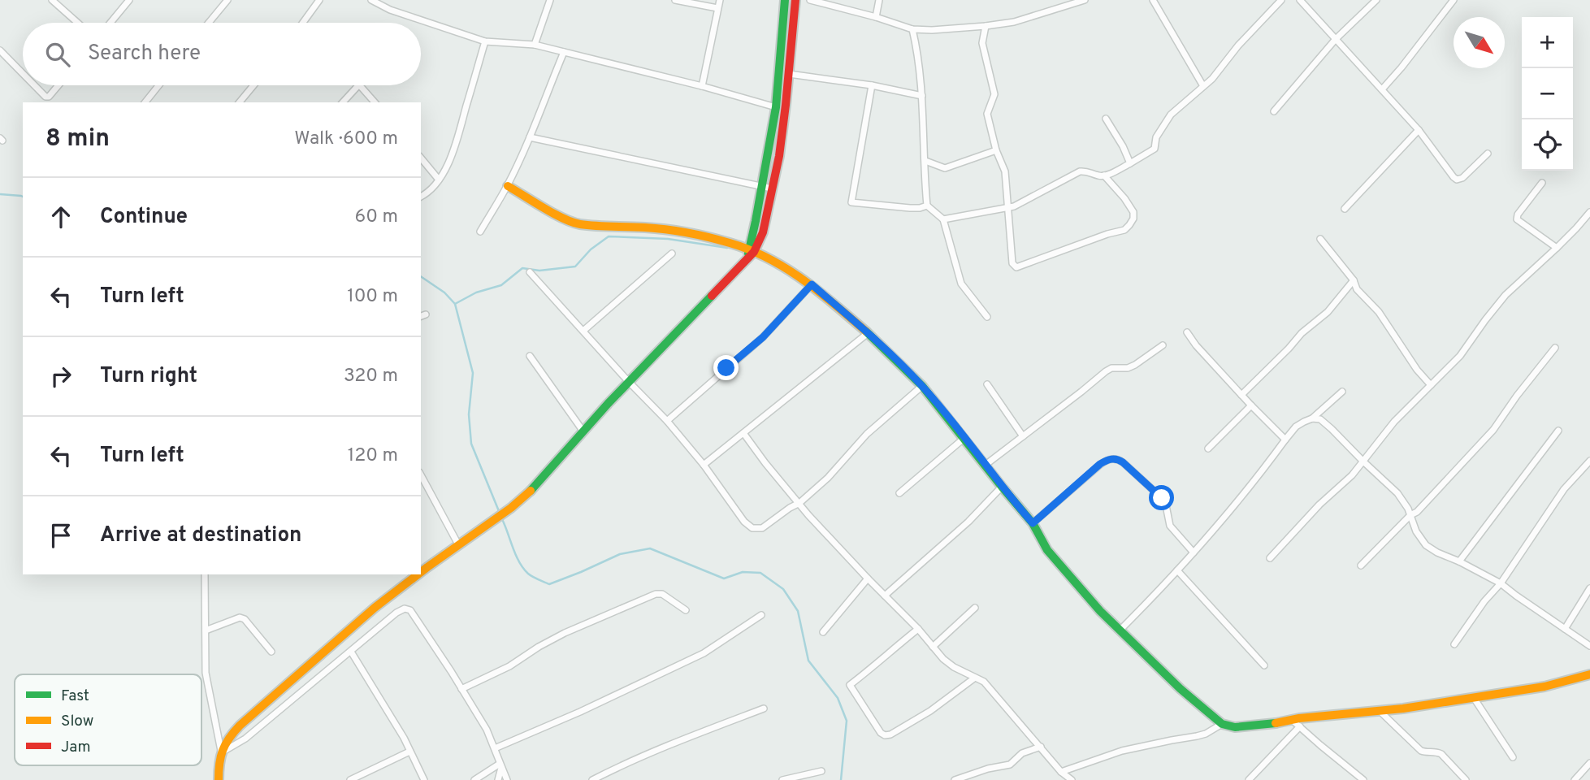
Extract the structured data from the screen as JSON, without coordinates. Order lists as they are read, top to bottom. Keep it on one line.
{"legend":["Fast","Slow","Jam"],"north":"bottom right","page":{"map_buttons":["+","−"],"search":"Search here","heading":["8 min","Walk · 600 m"],"list":[["Continue","60 m"],["Turn left","100 m"],["Turn right","320 m"],["Turn left","120 m"],"Arrive at destination"]}}
